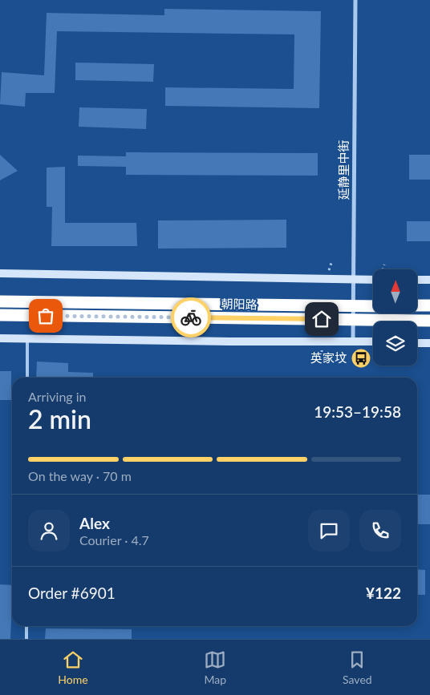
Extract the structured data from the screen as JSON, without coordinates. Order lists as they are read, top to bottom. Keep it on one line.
{"streets":{"highway":["朝阳路"],"street":["延静里中街"]},"crossings":[["延静里中街","朝阳路"]],"places":{"bus stop":["英家坟"]},"north":"top","page":{"heading":["2 min","Arriving in","19:53–19:58"],"panel":["Alex","Courier · 4.7","Order #6901","¥122"],"bar":"On the way · 70 m","tabs":["Home","Map","Saved"]}}
